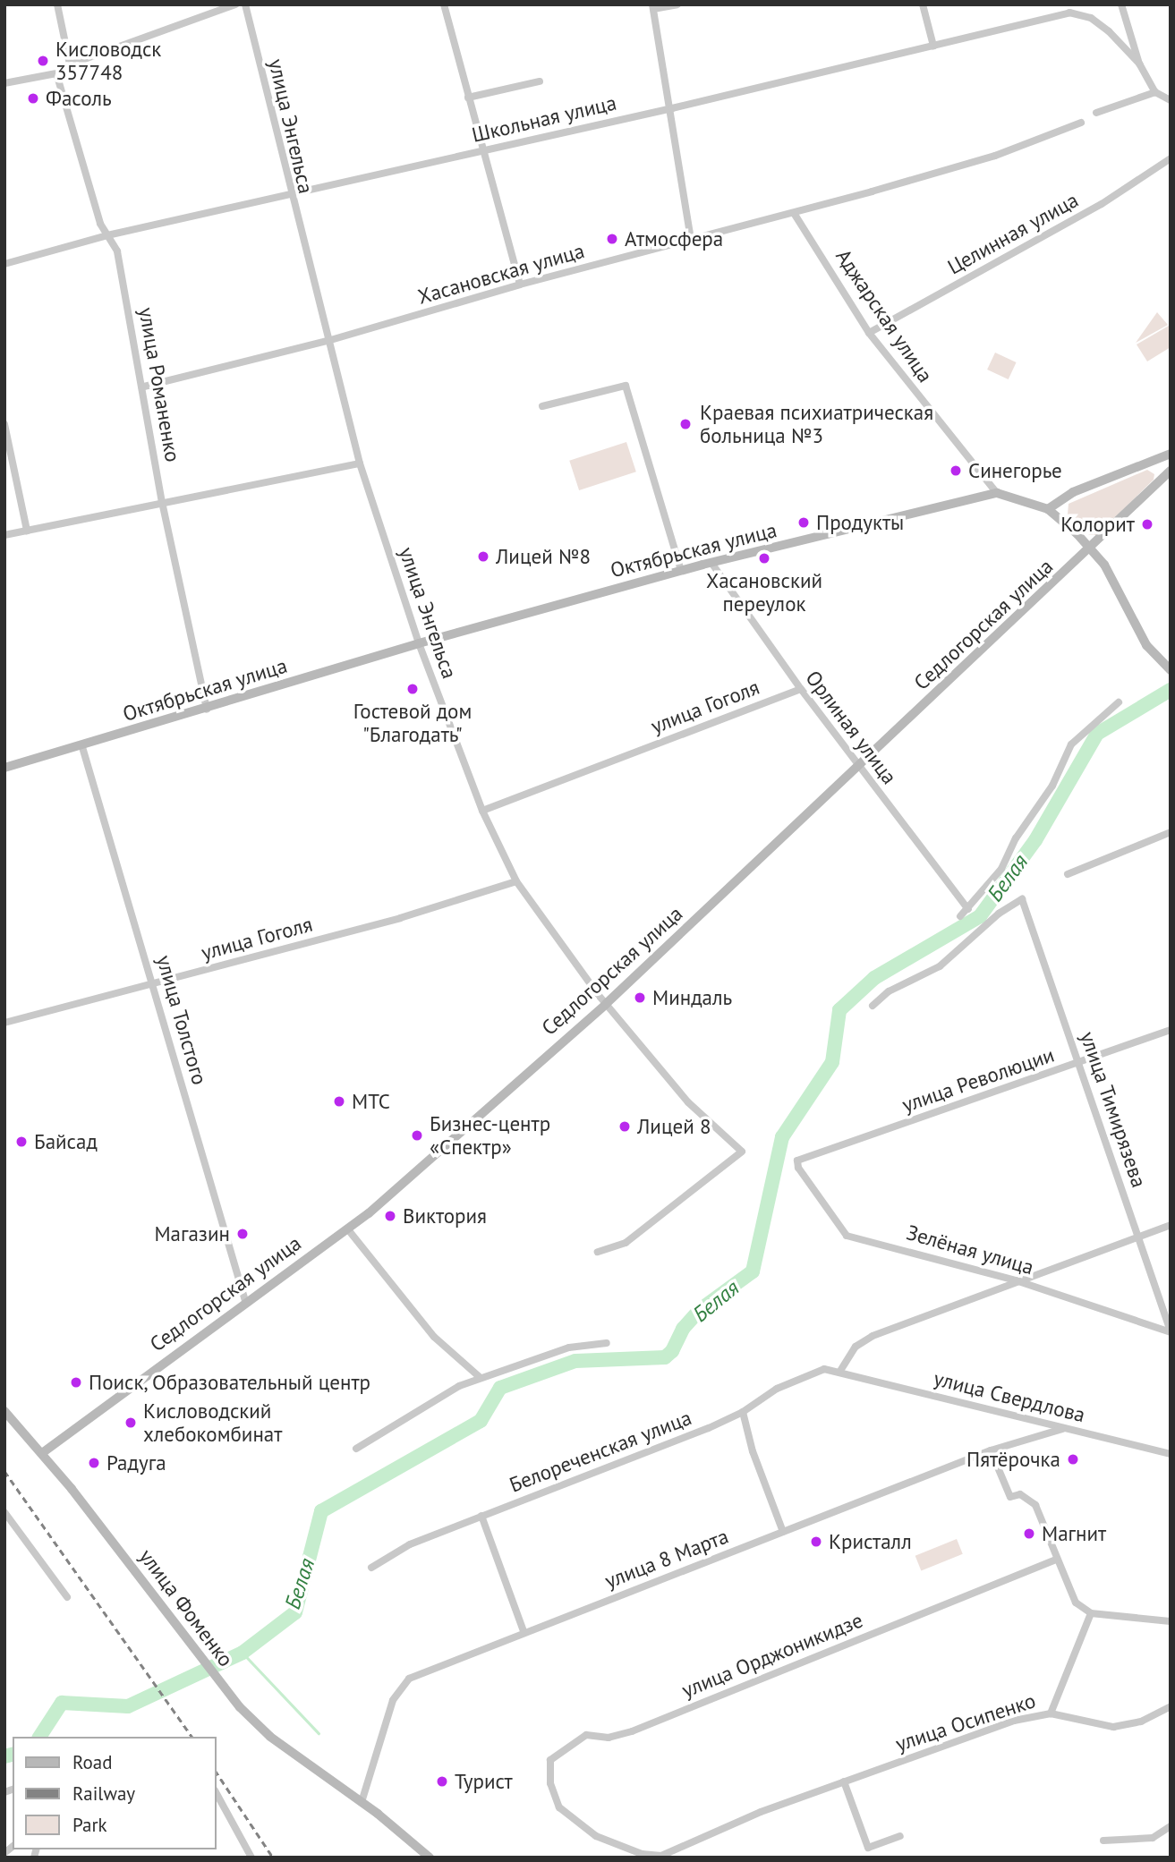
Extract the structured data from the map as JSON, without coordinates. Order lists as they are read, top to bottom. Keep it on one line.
{"streets":{"street":["Школьная улица","улица Энгельса","Целинная улица","Хасановская улица","Аджарская улица","улица Романенко","Октябрьская улица","Седлогорская улица","улица Гоголя","Орлиная улица","улица Толстого","улица Революции","улица Тимирязева","Зелёная улица","улица Свердлова","Белореченская улица","улица 8 Марта","улица Фоменко","улица Орджоникидзе","улица Осипенко"]},"crossings":[["Школьная улица","улица Энгельса"],["Школьная улица","улица Романенко"],["улица Энгельса","Хасановская улица"],["улица Энгельса","Октябрьская улица"],["улица Энгельса","Седлогорская улица"],["улица Энгельса","улица Гоголя"],["Целинная улица","Аджарская улица"],["Хасановская улица","Аджарская улица"],["Хасановская улица","улица Романенко"],["Аджарская улица","Октябрьская улица"],["улица Романенко","Октябрьская улица"],["Октябрьская улица","Орлиная улица"],["Октябрьская улица","улица Толстого"],["Седлогорская улица","Орлиная улица"],["Седлогорская улица","улица Толстого"],["Седлогорская улица","улица Фоменко"],["улица Гоголя","Орлиная улица"],["улица Гоголя","улица Толстого"],["улица Революции","улица Тимирязева"],["улица Революции","Зелёная улица"],["улица Тимирязева","Зелёная улица"],["улица Свердлова","Белореченская улица"],["улица Свердлова","улица 8 Марта"],["улица 8 Марта","улица Фоменко"],["улица Орджоникидзе","улица Осипенко"]],"water":["Белая"],"places":["Кисловодск 357748","Фасоль","Атмосфера","Краевая психиатрическая больница №3","Синегорье","Продукты","Колорит","Лицей №8","Хасановский переулок","Гостевой дом \"Благодать\"","Миндаль","МТС","Лицей 8","Бизнес-центр «Спектр»","Байсад","Виктория","Магазин","Поиск, Образовательный центр","Кисловодский хлебокомбинат","Пятёрочка","Радуга","Магнит","Кристалл","Турист"],"legend":["Road","Railway","Park"]}
